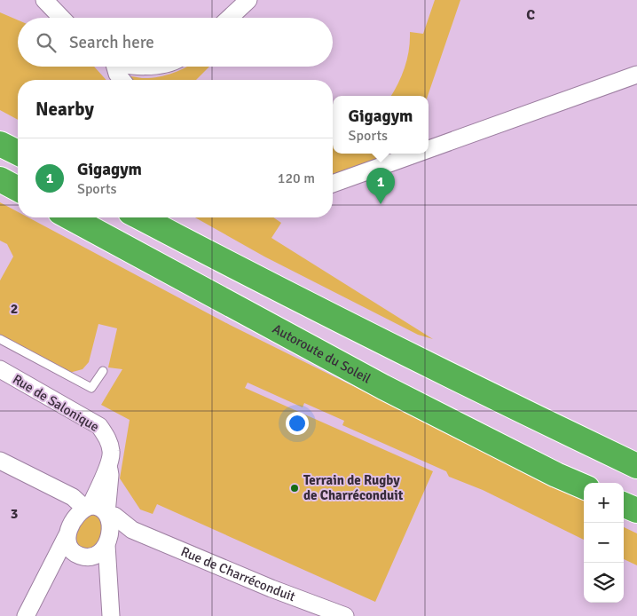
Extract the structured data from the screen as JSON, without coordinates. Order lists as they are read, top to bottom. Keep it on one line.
{"streets":{"highway":["Autoroute du Soleil"],"street":["Rue de Salonique","Rue de Charréconduit"]},"crossings":[["Rue de Salonique","Rue de Charréconduit"]],"places":["Terrain de Rugby de Charréconduit"],"page":{"search":"Search here","heading":"Nearby","popup":["Gigagym","Sports"],"list":[{"mark":"1","name":"Gigagym","note":"Sports","value":"120 m"}],"pins":"1","map_buttons":["+","−"]},"grid":{"columns":["C"],"rows":["2","3"]}}
